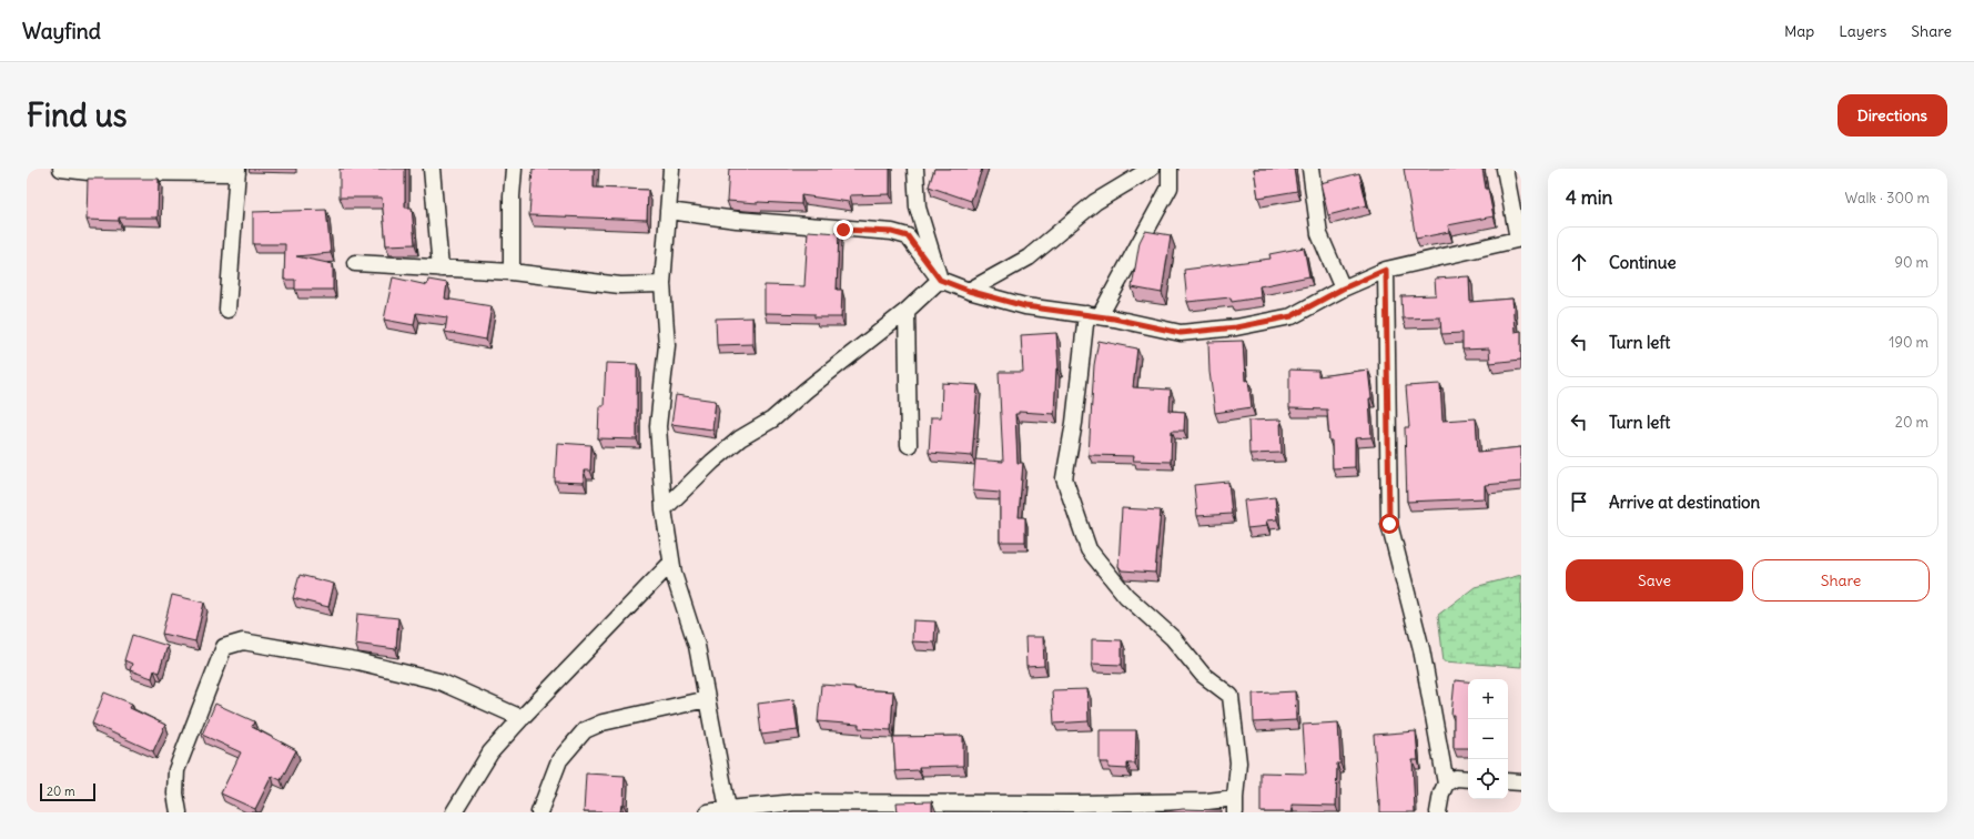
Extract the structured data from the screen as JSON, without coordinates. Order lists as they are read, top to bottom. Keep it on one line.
{"scale_bar":"20 m","page":{"header":"Wayfind","nav":["Map","Layers","Share"],"buttons":["Directions",["Save","Share"]],"title":"Find us","heading":["4 min","Walk · 300 m"],"list":[["Continue","90 m"],["Turn left","190 m"],["Turn left","20 m"],"Arrive at destination"],"map_buttons":["+","−"],"scale":"20 m"}}
